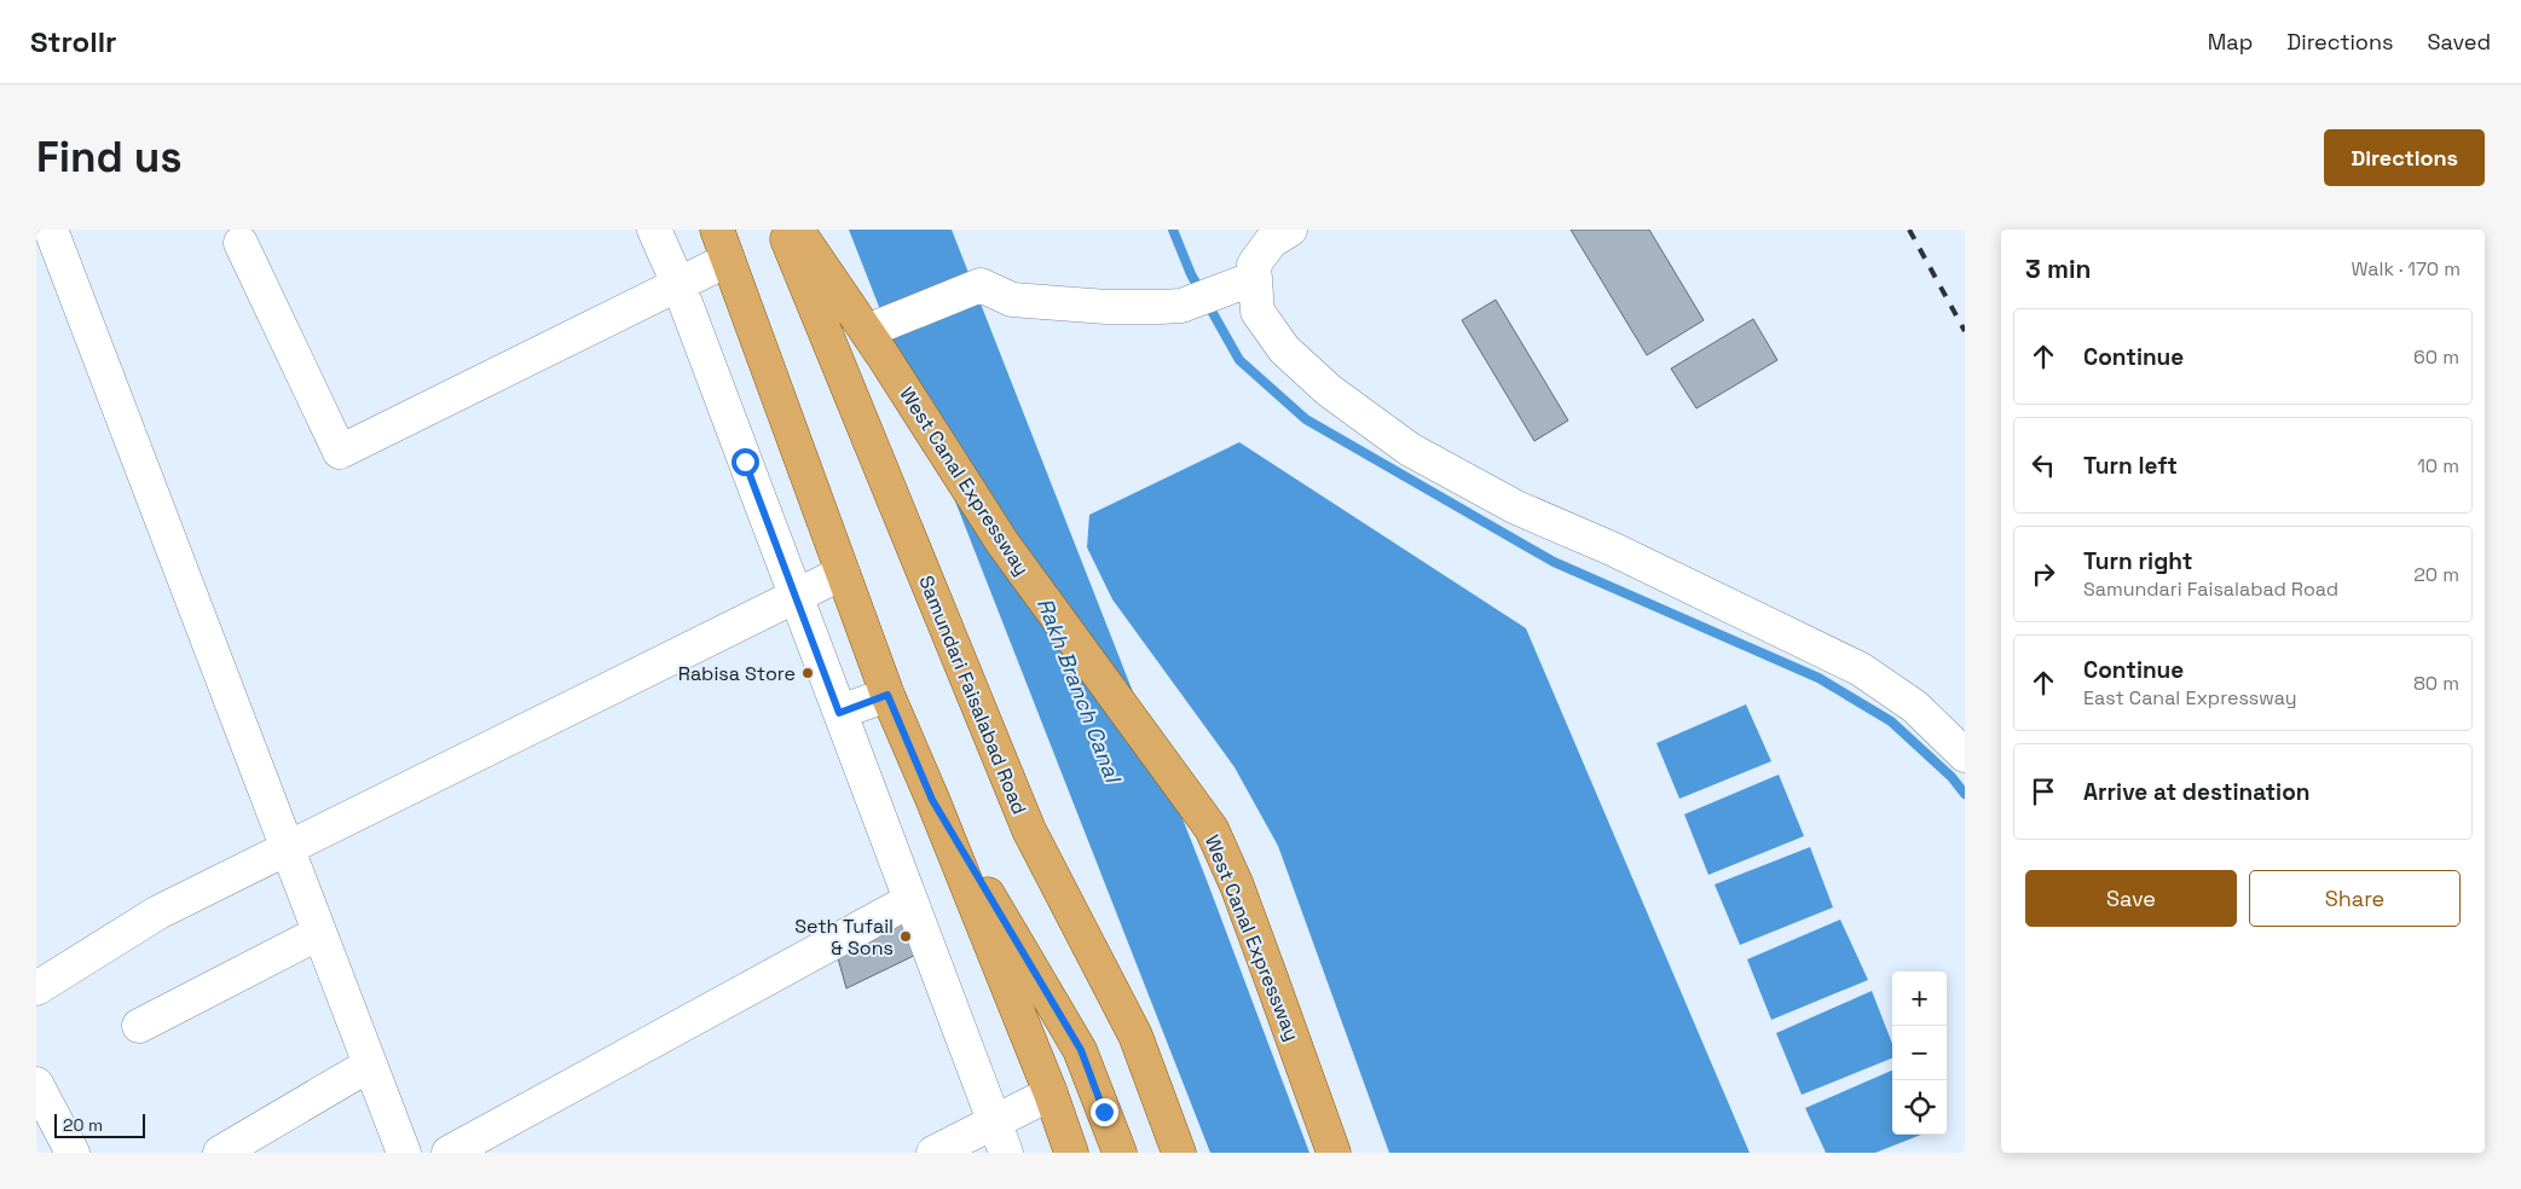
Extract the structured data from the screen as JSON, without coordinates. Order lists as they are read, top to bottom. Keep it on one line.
{"streets":{"main road":["West Canal Expressway","Samundari Faisalabad Road"]},"water":["Rakh Branch Canal"],"places":["Rabisa Store","Seth Tufail & Sons"],"scale_bar":"20 m","page":{"header":"Strollr","nav":["Map","Directions","Saved"],"buttons":["Directions",["Save","Share"]],"title":"Find us","heading":["3 min","Walk · 170 m"],"list":[["Continue","60 m"],["Turn left","10 m"],["Turn right","Samundari Faisalabad Road","20 m"],["Continue","East Canal Expressway","80 m"],"Arrive at destination"],"map_buttons":["+","−"],"scale":"20 m"}}
